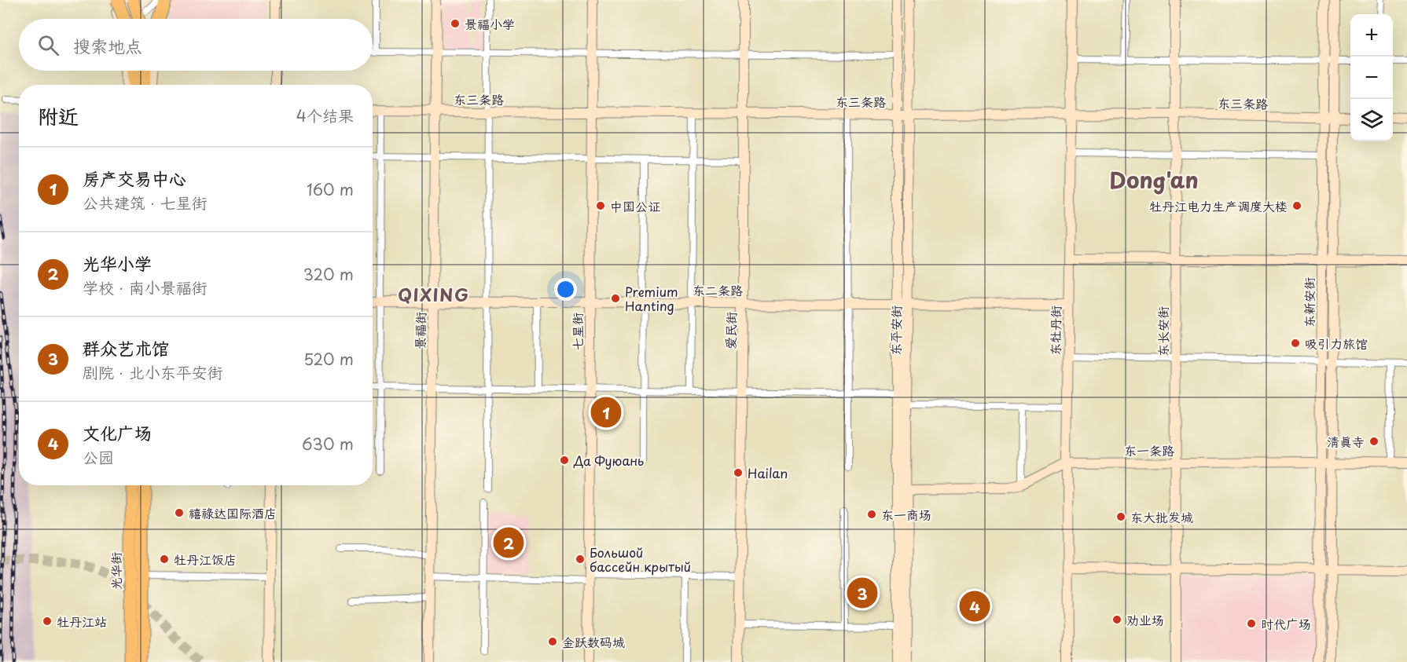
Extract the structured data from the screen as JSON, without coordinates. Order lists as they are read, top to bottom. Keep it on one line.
{"streets":{"highway":["光华街"],"street":["东三条路","东二条路","东新安街","景福街","爱民街","东平安街","东牡丹街","七星街","东长安街","东一条路"]},"crossings":[["东三条路","东新安街"],["东三条路","景福街"],["东三条路","爱民街"],["东三条路","东平安街"],["东三条路","东牡丹街"],["东三条路","七星街"],["东三条路","东长安街"],["东二条路","景福街"],["东二条路","爱民街"],["东二条路","东平安街"],["东二条路","东牡丹街"],["东二条路","七星街"],["东新安街","东一条路"],["东平安街","东一条路"],["东牡丹街","东一条路"],["东长安街","东一条路"]],"districts":["Dong'an","QIXING"],"places":["景福小学","中国公证","牡丹江电力生产调度大楼","Premium Hanting","吸引力旅馆","清真寺","Да Фуюань","Hailan","禧禄达国际酒店","东一商场","东大批发城","牡丹江饭店","Большой бассейн крытый","劝业场","牡丹江站","时代广场","金跃数码城"],"page":{"map_buttons":["+","−"],"search":"搜索地点","heading":["附近","4个结果"],"list":[{"mark":"1","name":"房产交易中心","note":"公共建筑 · 七星街","value":"160 m"},{"mark":"2","name":"光华小学","note":"学校 · 南小景福街","value":"320 m"},{"mark":"3","name":"群众艺术馆","note":"剧院 · 北小东平安街","value":"520 m"},{"mark":"4","name":"文化广场","note":"公园","value":"630 m"}],"pins":["1","2","3","4"]}}
